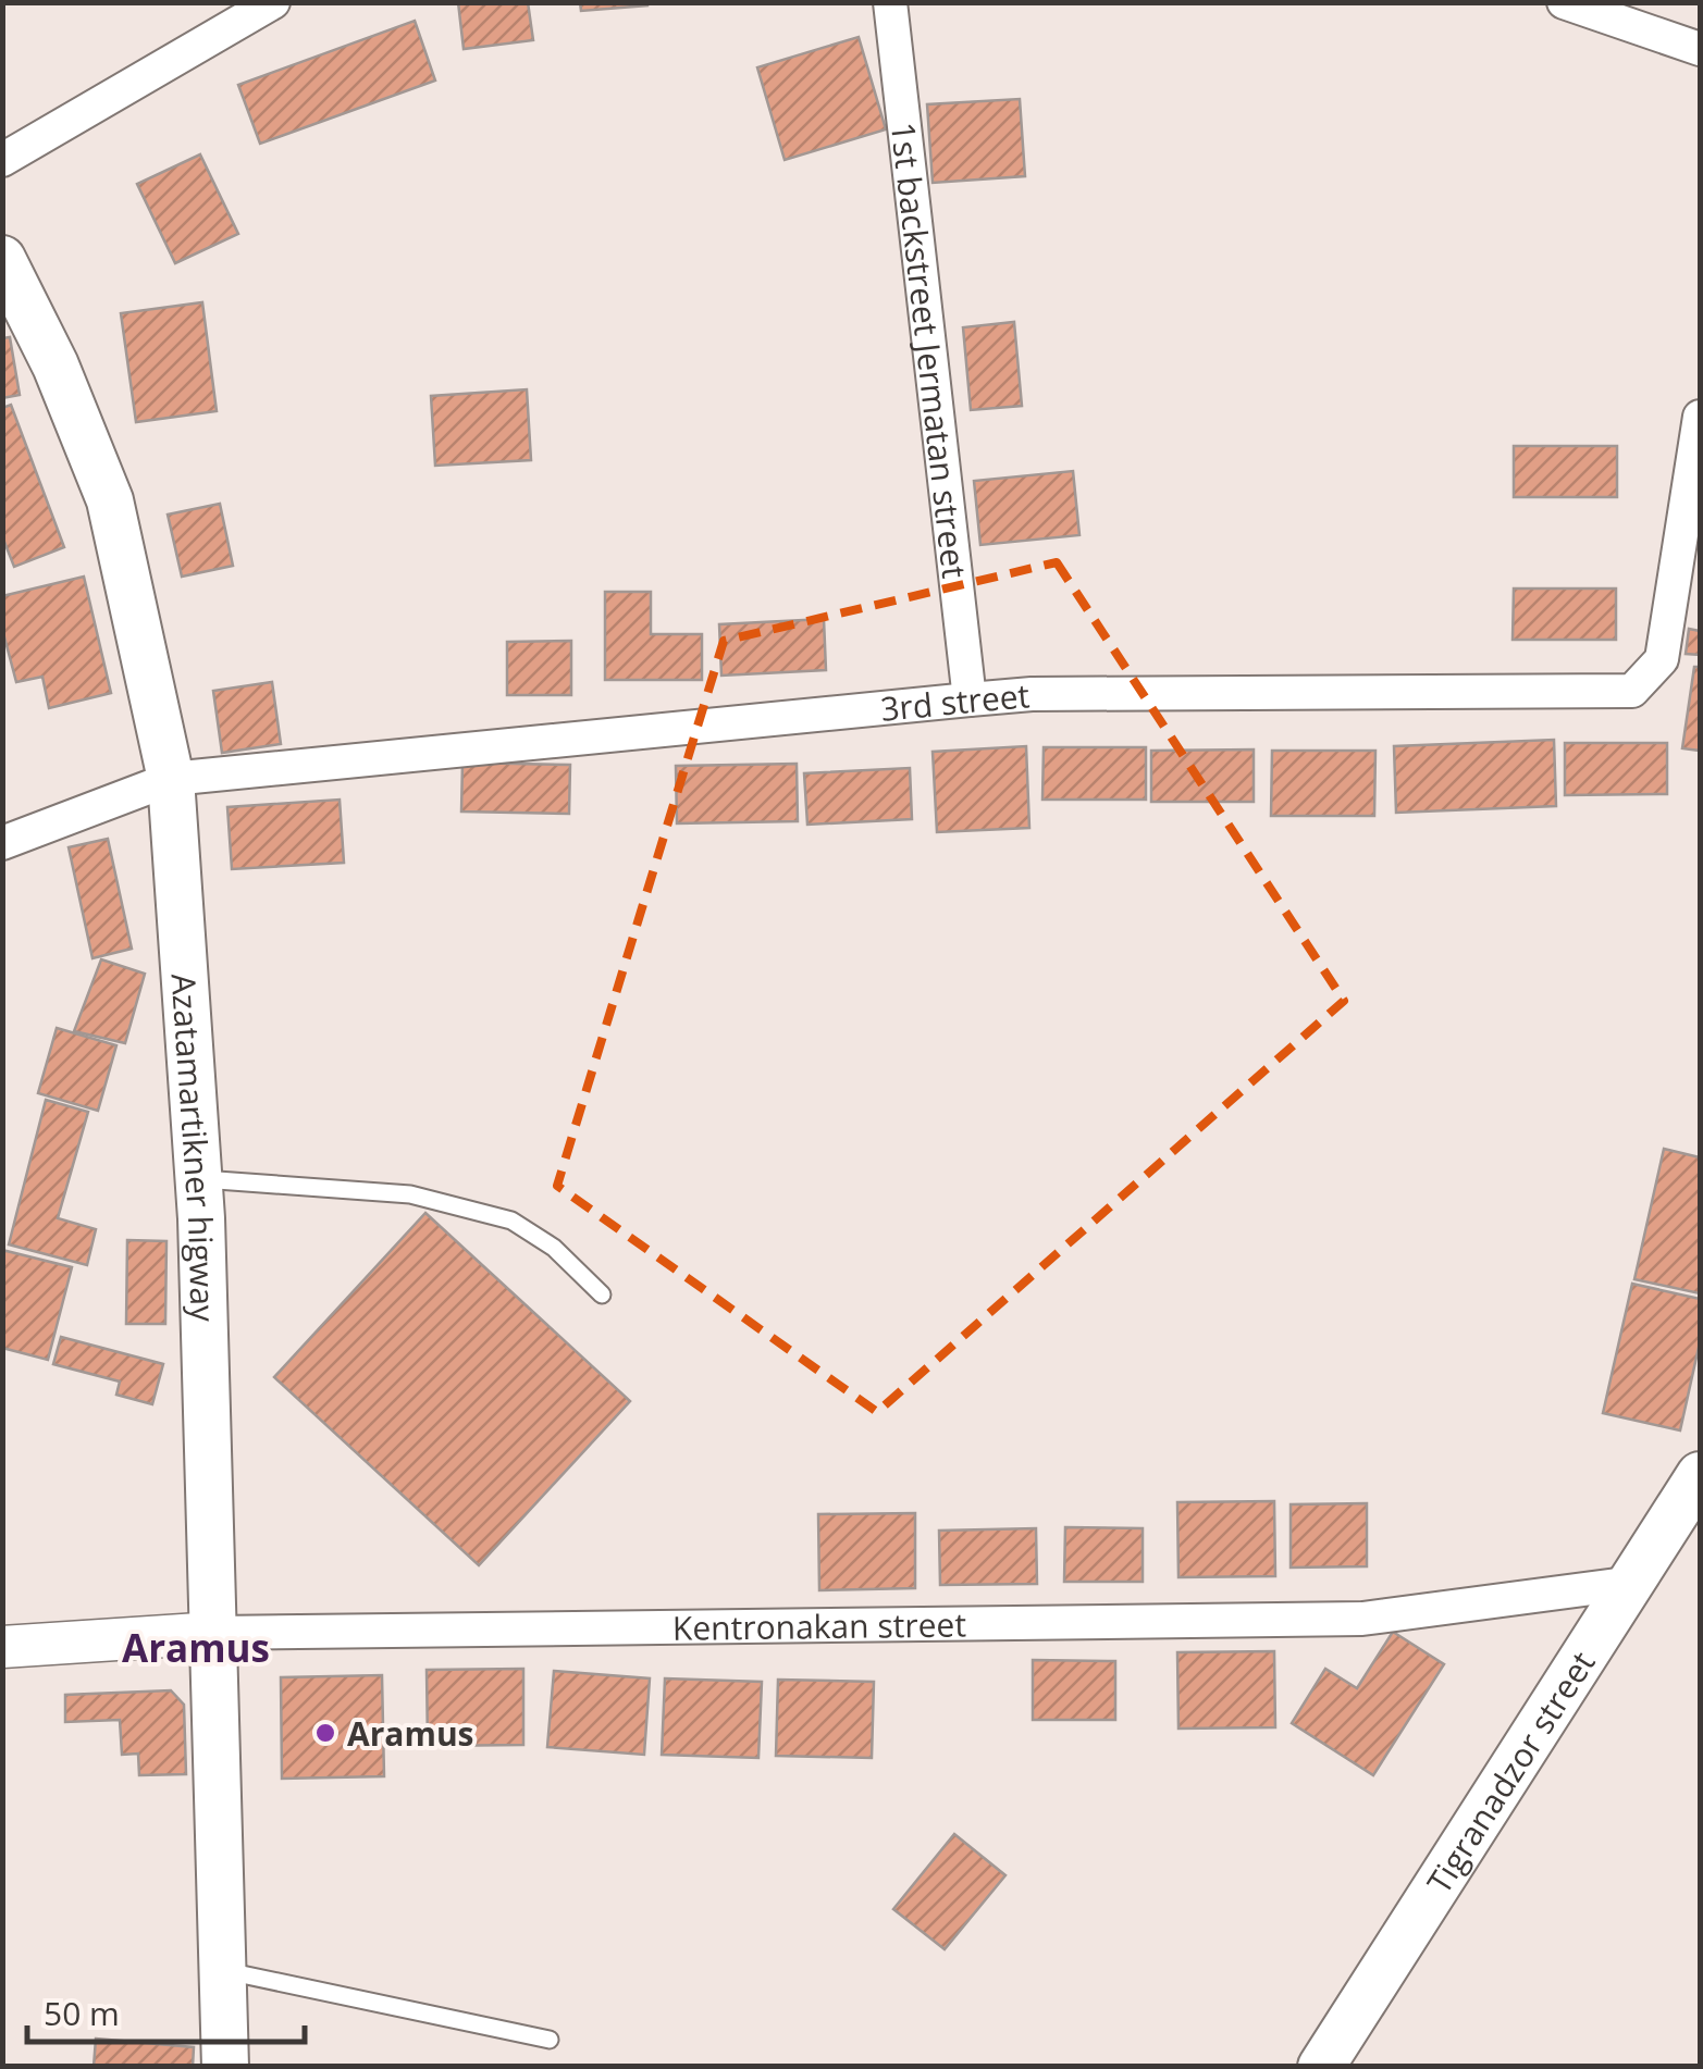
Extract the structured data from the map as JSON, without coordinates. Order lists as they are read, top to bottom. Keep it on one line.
{"streets":{"main road":["Azatamartikner higway","Tigranadzor street"],"street":["1st backstreet Jermatan street","3rd street","Kentronakan street"]},"crossings":[["1st backstreet Jermatan street","3rd street"],["3rd street","Azatamartikner higway"],["Azatamartikner higway","Kentronakan street"],["Kentronakan street","Tigranadzor street"]],"districts":["Aramus"],"places":["Aramus"],"scale_bar":"50 m"}
